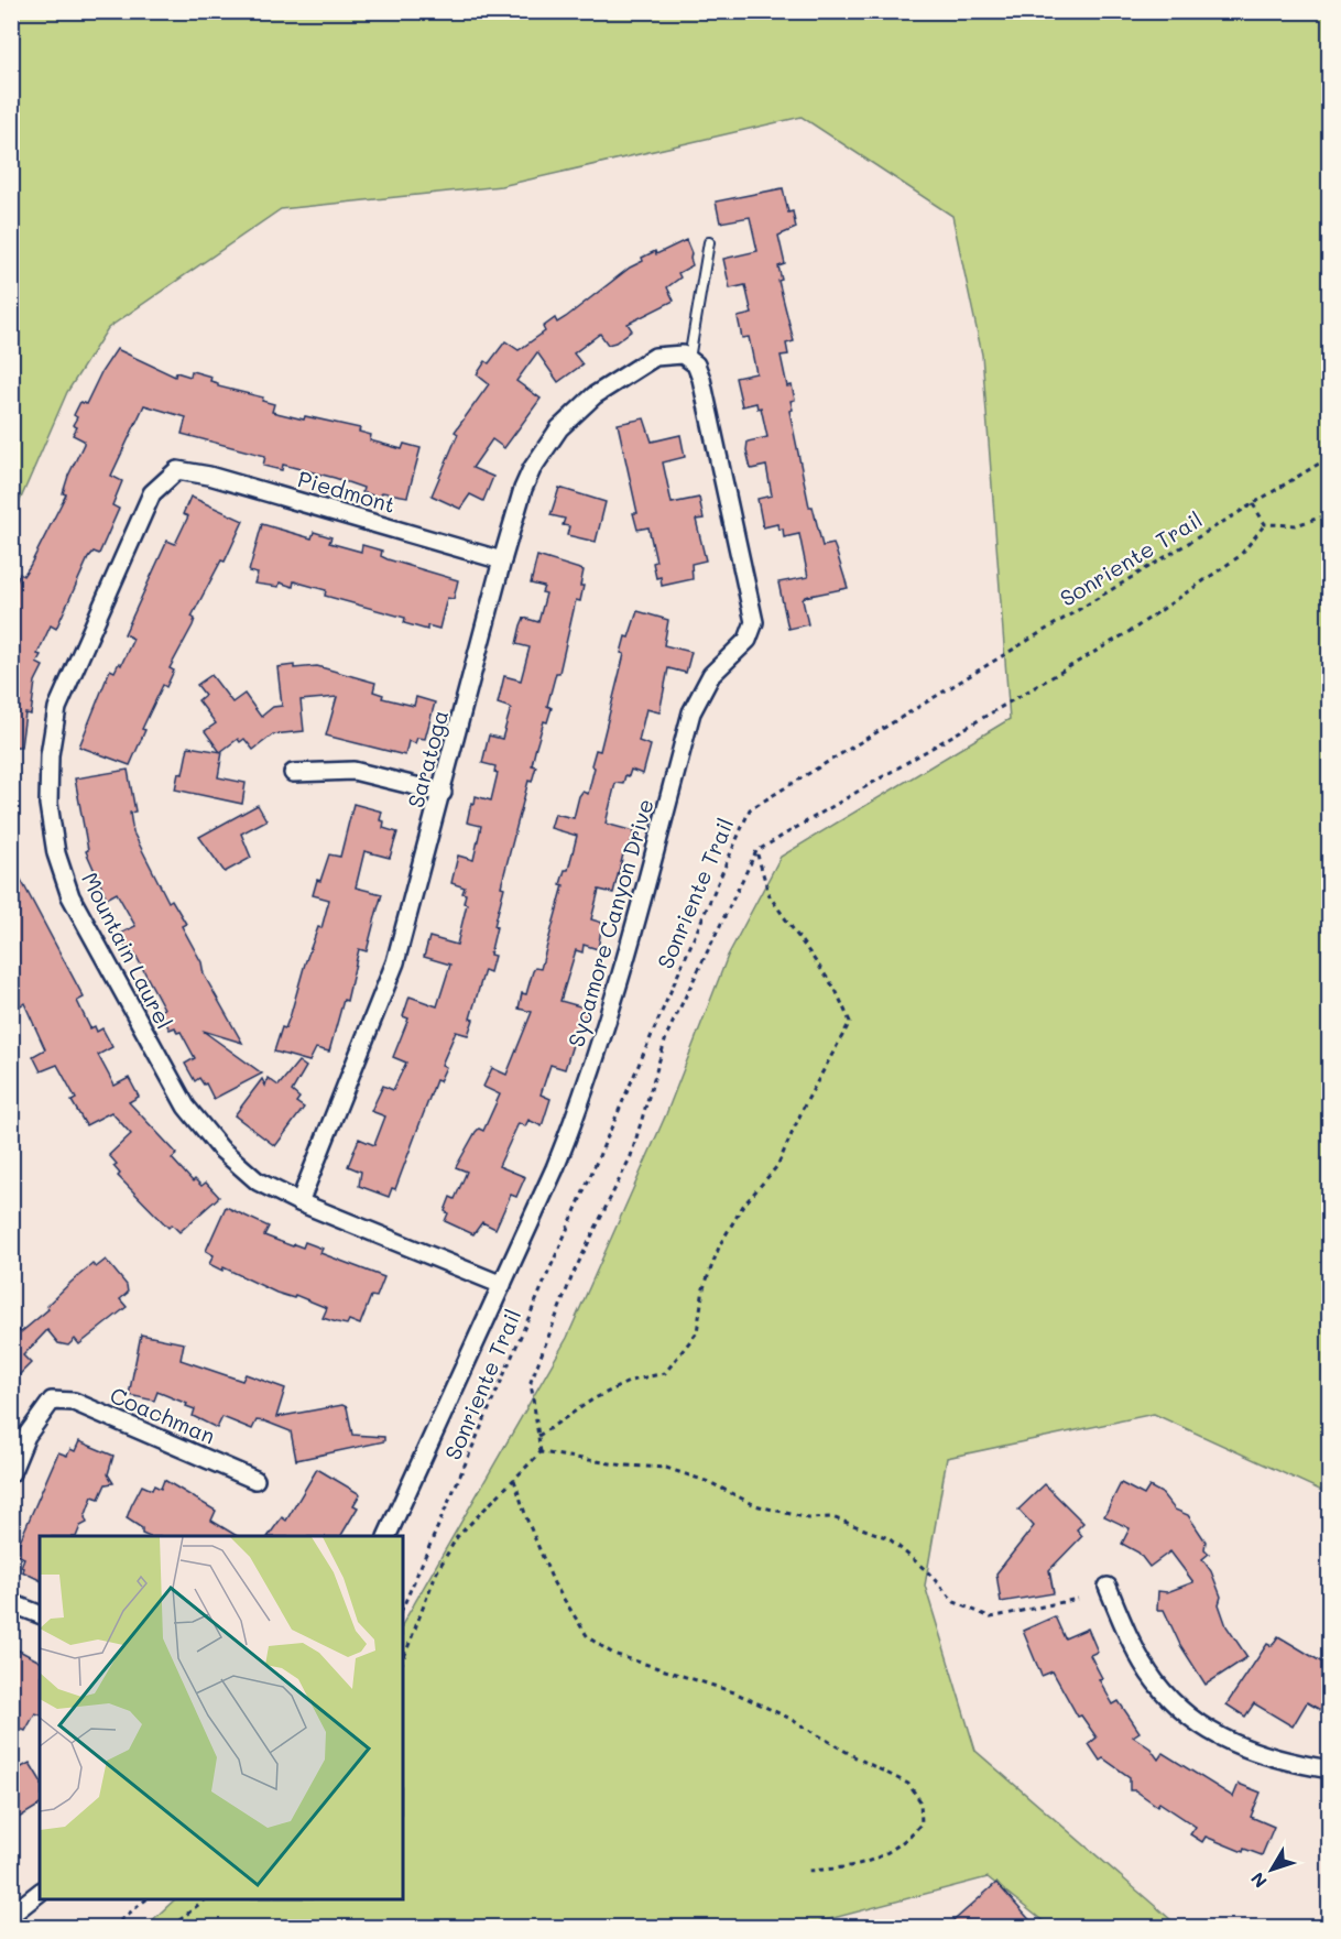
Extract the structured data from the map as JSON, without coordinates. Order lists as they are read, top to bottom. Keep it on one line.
{"streets":{"street":["Piedmont","Saratoga","Sycamore Canyon Drive","Mountain Laurel","Coachman"],"path":["Sonriente Trail"]},"crossings":[["Piedmont","Saratoga"],["Piedmont","Mountain Laurel"],["Saratoga","Sycamore Canyon Drive"],["Saratoga","Mountain Laurel"],["Sycamore Canyon Drive","Mountain Laurel"]],"north":"bottom left"}
